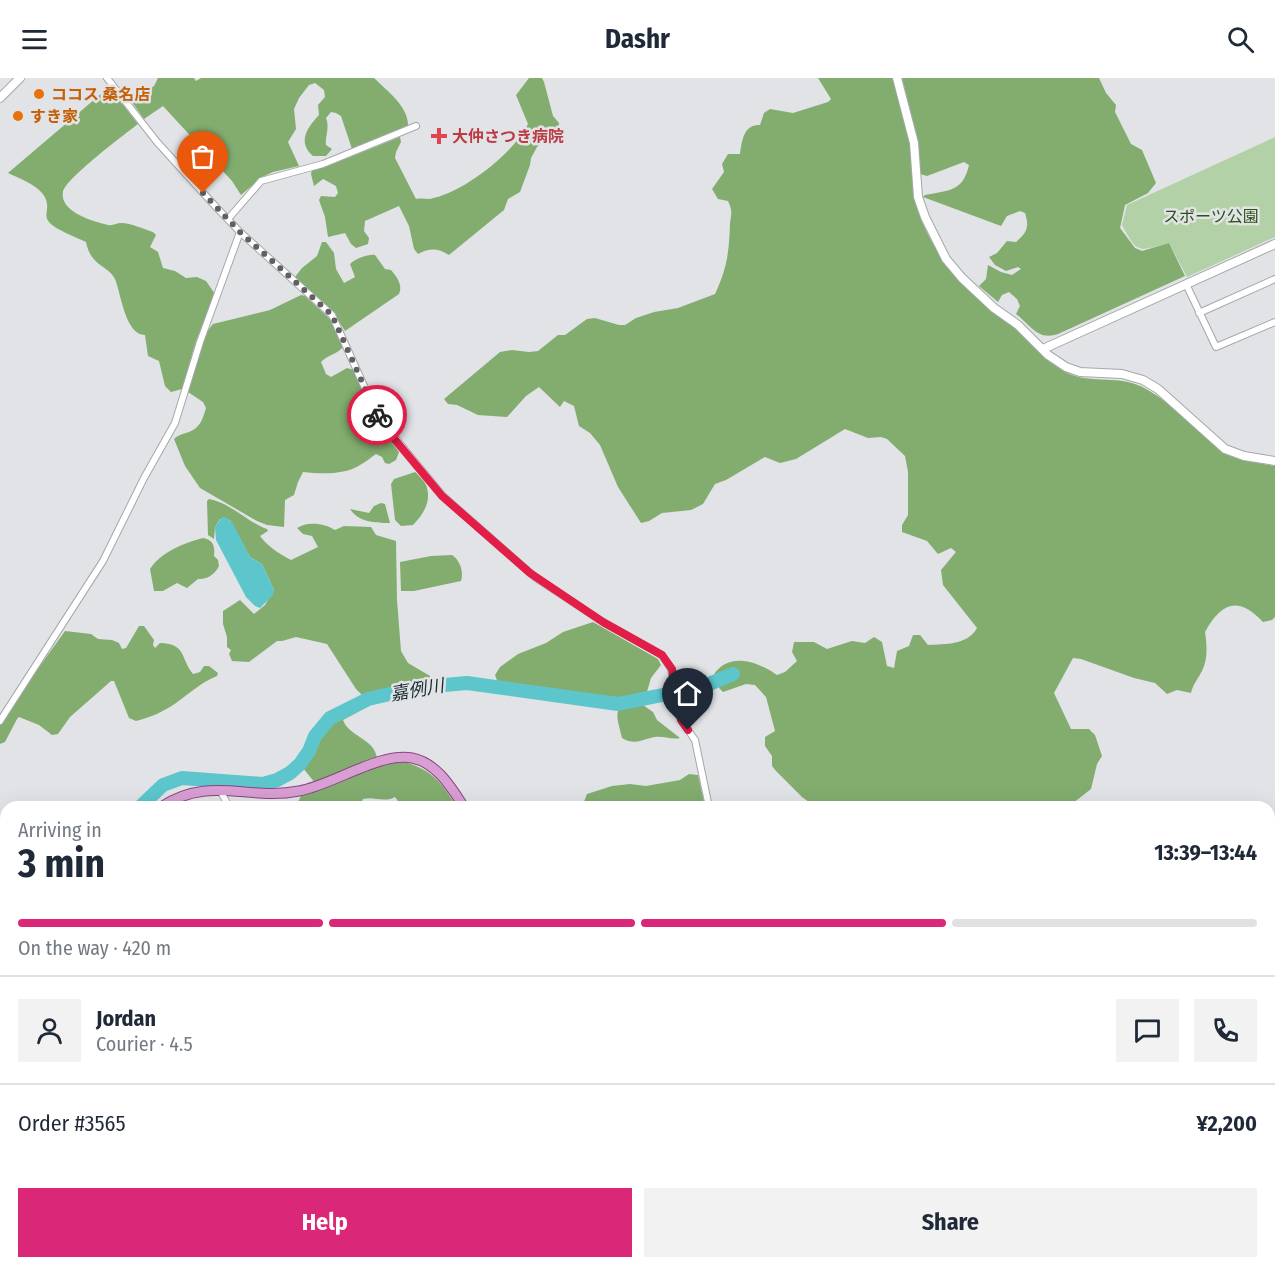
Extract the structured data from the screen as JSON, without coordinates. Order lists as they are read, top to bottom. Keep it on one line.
{"water":["嘉例川"],"parks":["スポーツ公園"],"places":{"other":["ココス 桑名店","すき家"],"health":["大仲さつき病院"]},"page":{"header":"Dashr","heading":["3 min","Arriving in","13:39–13:44"],"panel":["Jordan","Courier · 4.5","Order #3565","¥2,200"],"bar":"On the way · 420 m","buttons":["Help","Share"]}}
